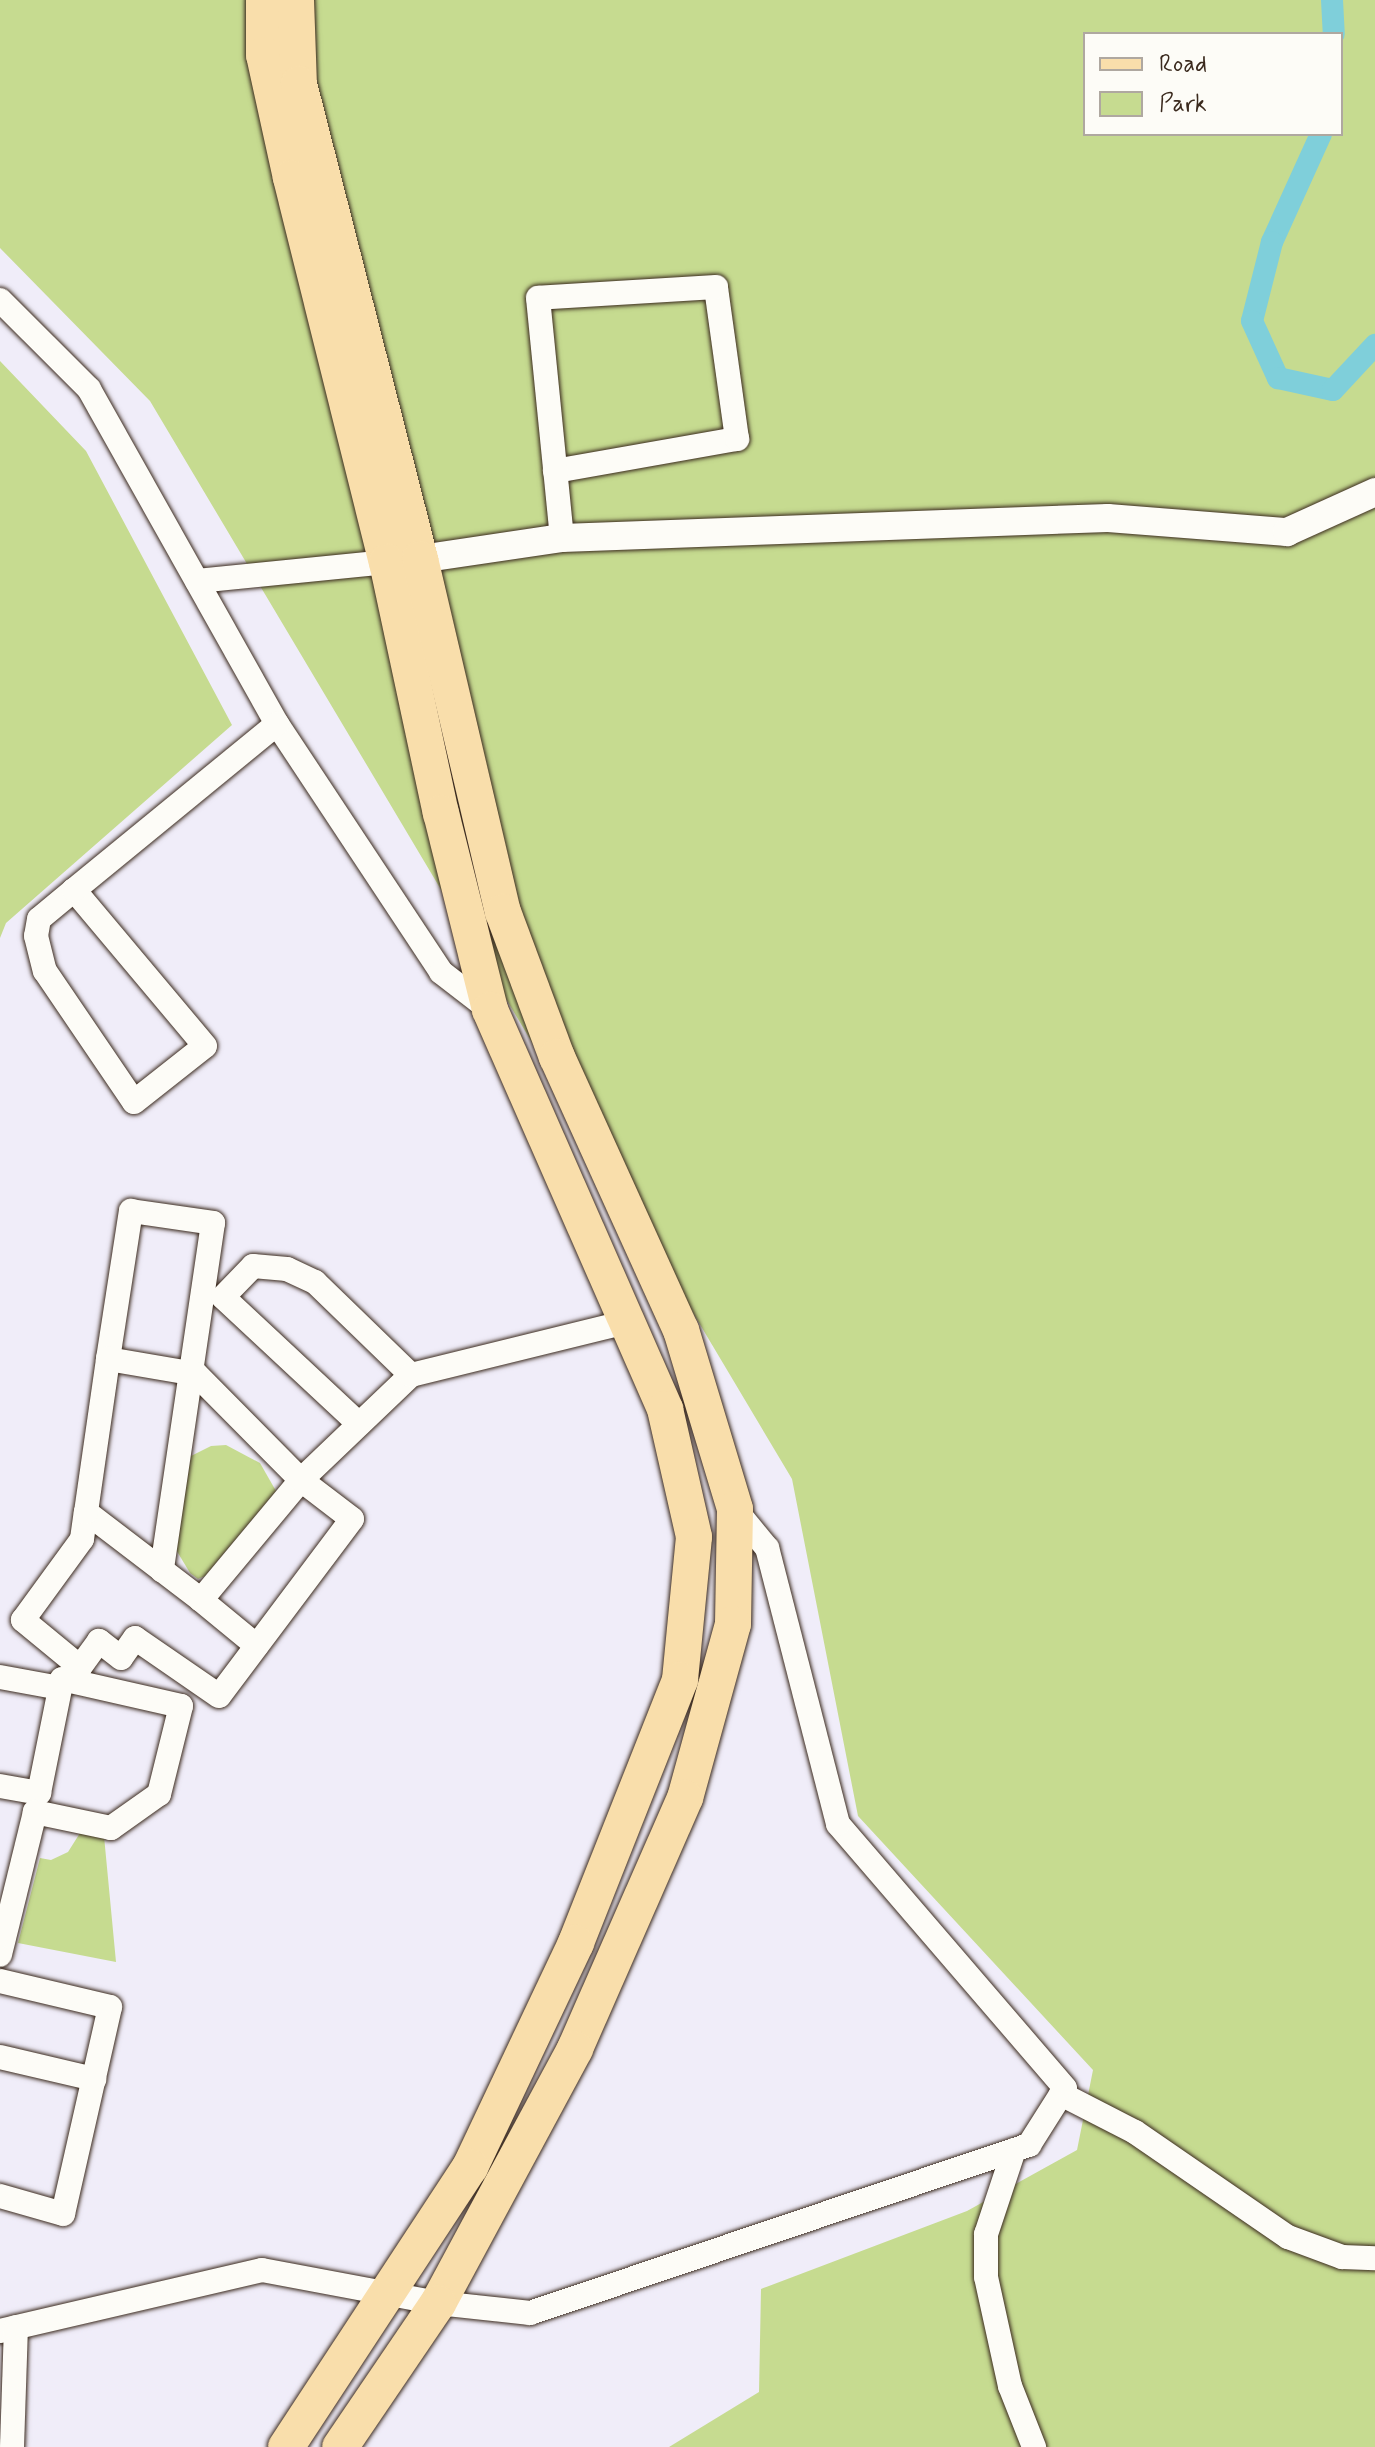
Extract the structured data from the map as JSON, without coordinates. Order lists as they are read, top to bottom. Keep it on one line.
{"legend":["Road","Park"]}
